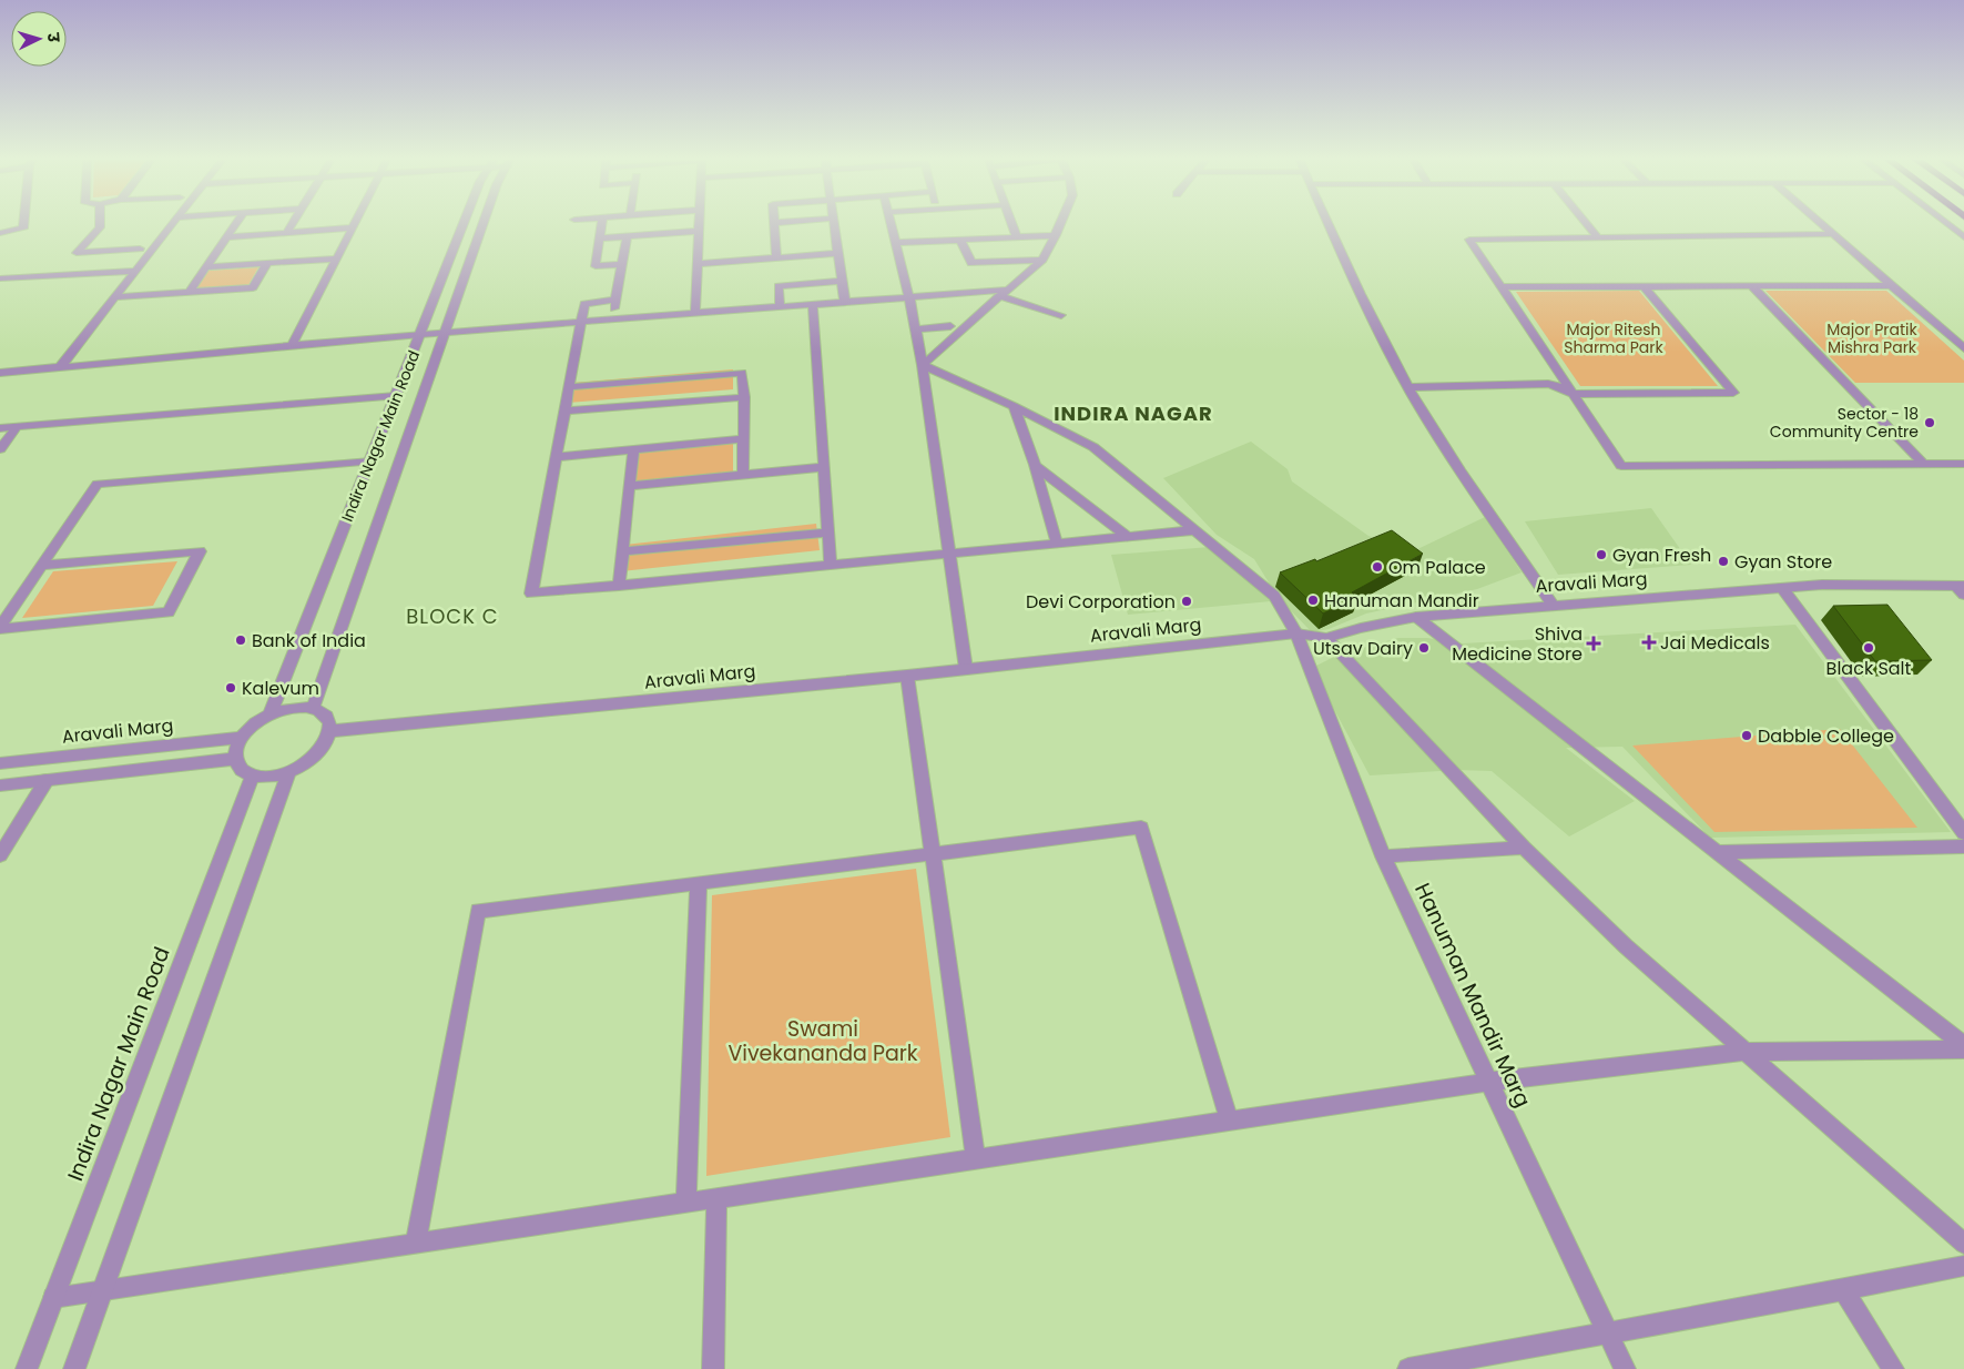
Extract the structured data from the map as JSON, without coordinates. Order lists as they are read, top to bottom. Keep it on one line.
{"streets":{"street":["Indira Nagar Main Road","Aravali Marg","Hanuman Mandir Marg"]},"crossings":[["Indira Nagar Main Road","Aravali Marg"],["Aravali Marg","Hanuman Mandir Marg"]],"districts":["INDIRA NAGAR","BLOCK C"],"parks":["Major Ritesh Sharma Park","Major Pratik Mishra Park","Swami Vivekananda Park"],"places":{"other":["Sector - 18 Community Centre","Gyan Fresh","Gyan Store","Om Palace","Hanuman Mandir","Devi Corporation","Bank of India","Utsav Dairy","Black Salt","Kalevum","Dabble College"],"health":["Jai Medicals","Shiva Medicine Store"]},"north":"right"}
